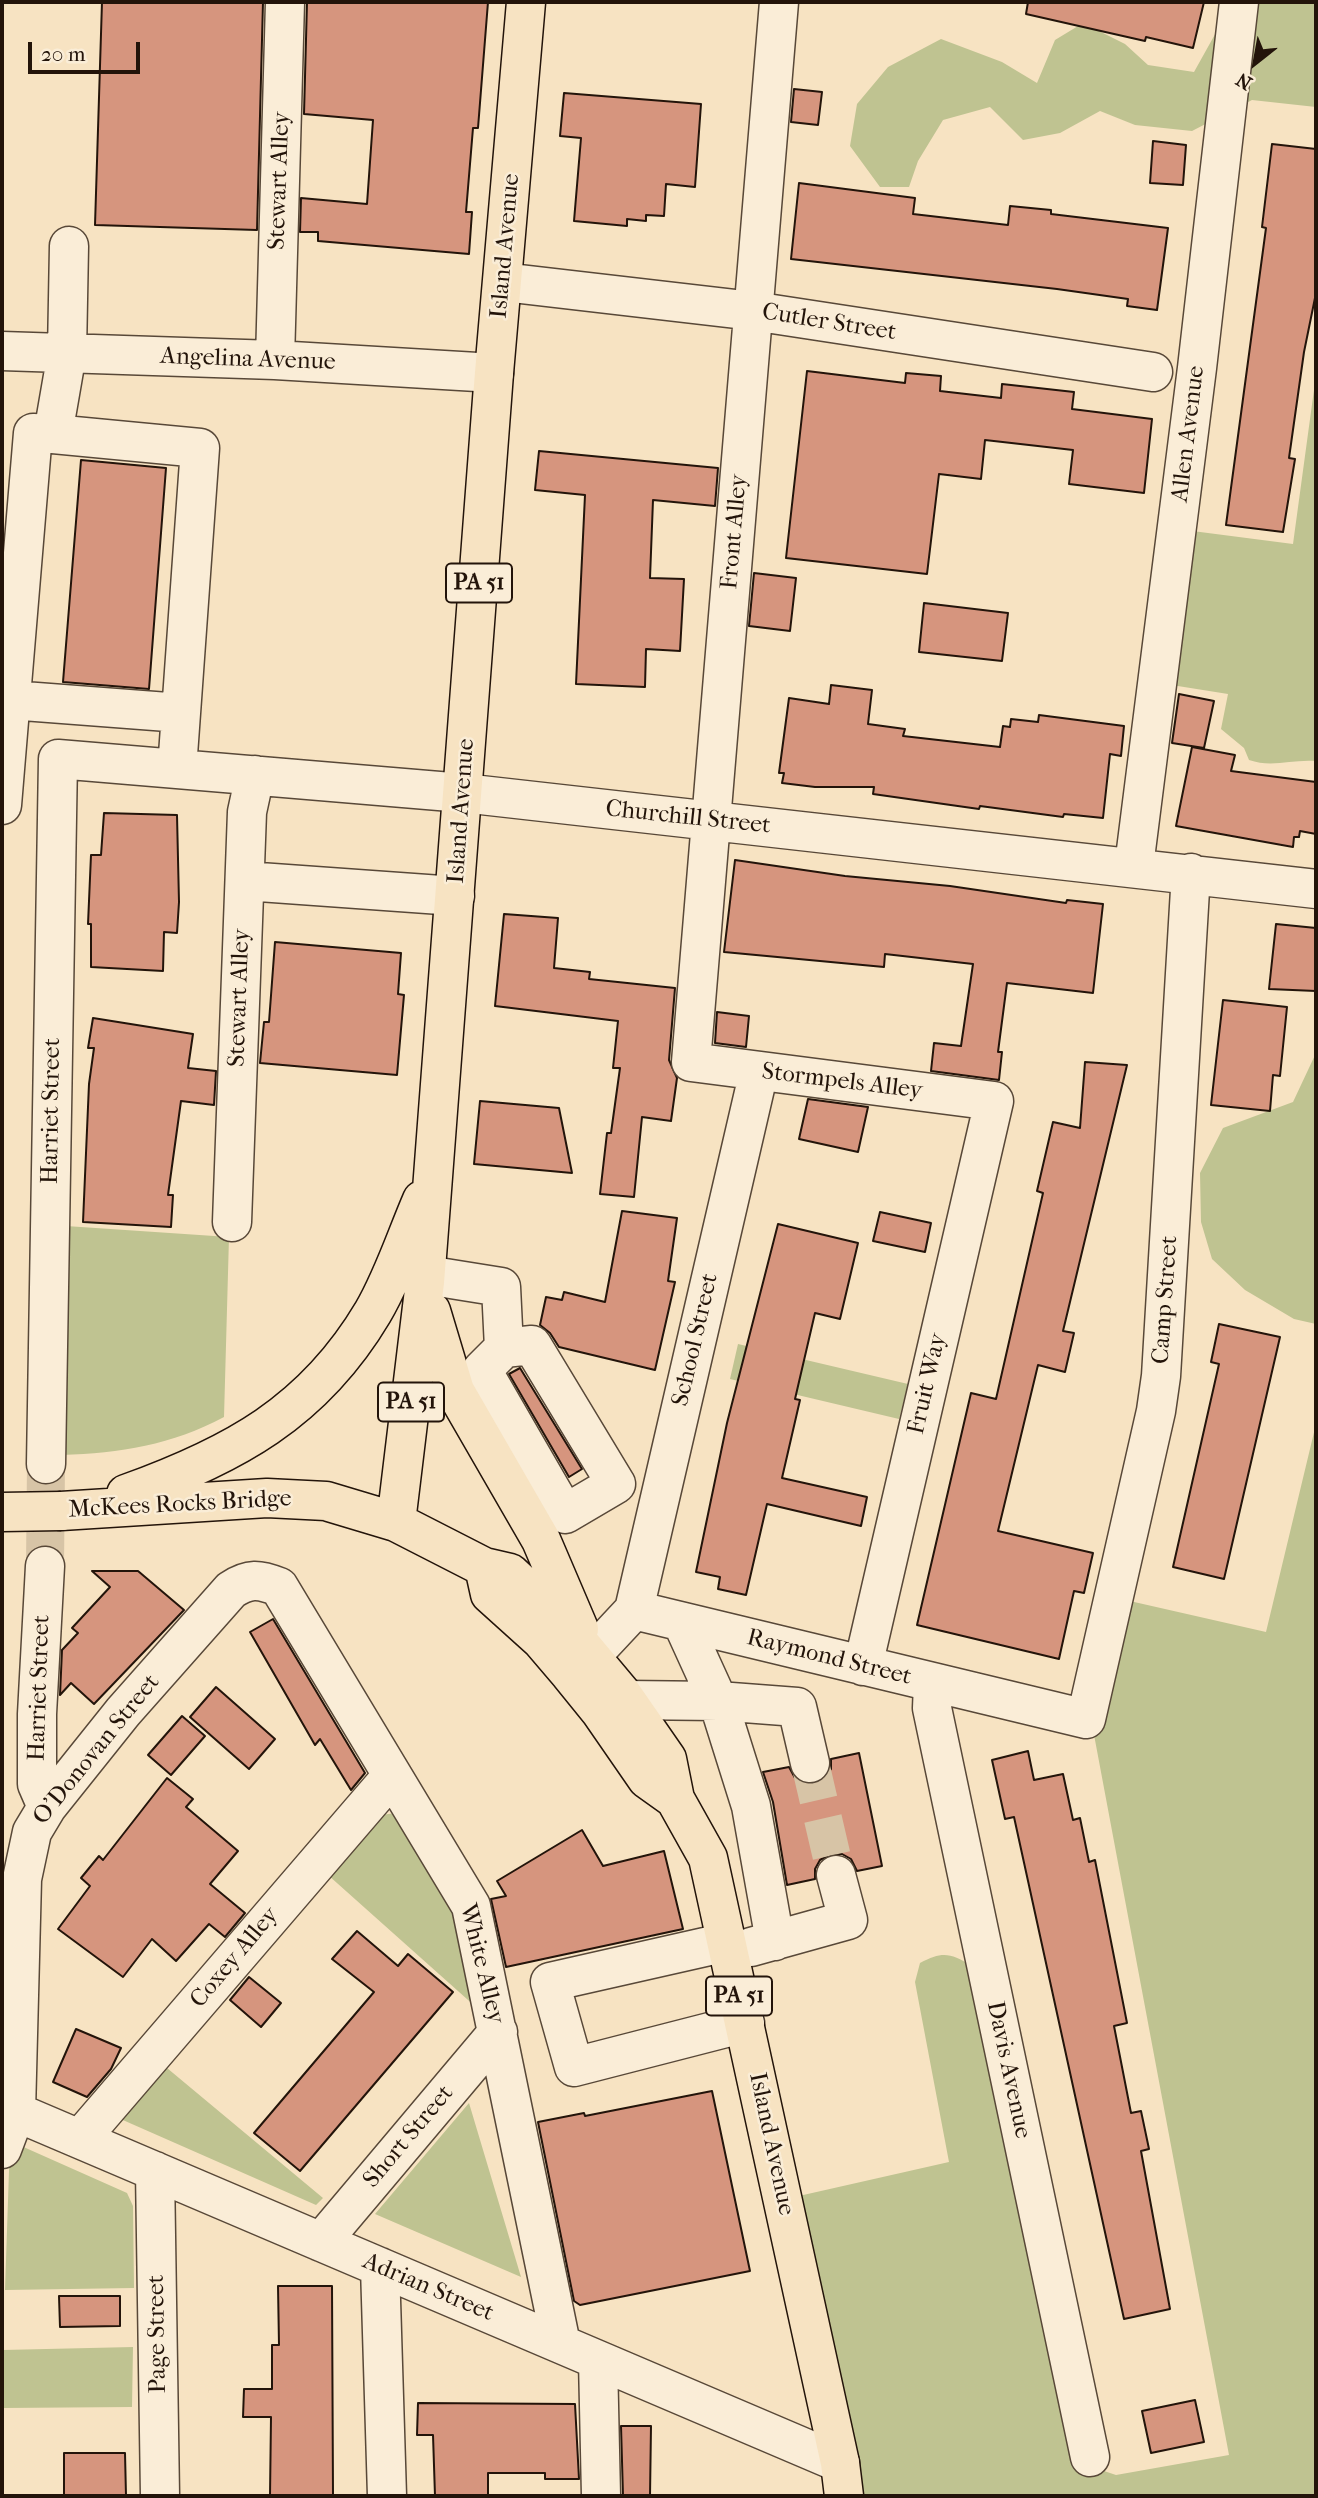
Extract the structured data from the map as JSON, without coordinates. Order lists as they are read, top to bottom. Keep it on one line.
{"streets":{"main road":["Island Avenue","PA 51","McKees Rocks Bridge"],"street":["Stewart Alley","Cutler Street","Angelina Avenue","Allen Avenue","Front Alley","Churchill Street","Stormpels Alley","Harriet Street","Camp Street","School Street","Fruit Way","Raymond Street","O'Donovan Street","Coxey Alley","White Alley","Davis Avenue","Short Street","Adrian Street","Page Street"]},"crossings":[["Stewart Alley","Angelina Avenue"],["Stewart Alley","Churchill Street"],["Island Avenue","Cutler Street"],["Island Avenue","Angelina Avenue"],["Island Avenue","Churchill Street"],["Island Avenue","McKees Rocks Bridge"],["Island Avenue","Adrian Street"],["Cutler Street","Front Alley"],["Allen Avenue","Churchill Street"],["Front Alley","Churchill Street"],["Front Alley","Stormpels Alley"],["Churchill Street","Harriet Street"],["Churchill Street","Camp Street"],["Stormpels Alley","School Street"],["Stormpels Alley","Fruit Way"],["Harriet Street","O'Donovan Street"],["Camp Street","Raymond Street"],["School Street","Raymond Street"],["Fruit Way","Raymond Street"],["Raymond Street","Davis Avenue"],["O'Donovan Street","White Alley"],["O'Donovan Street","Adrian Street"],["Coxey Alley","White Alley"],["Coxey Alley","Adrian Street"],["White Alley","Short Street"],["White Alley","Adrian Street"],["Short Street","Adrian Street"],["Adrian Street","Page Street"]],"scale_bar":"20 m","north":"bottom left"}
